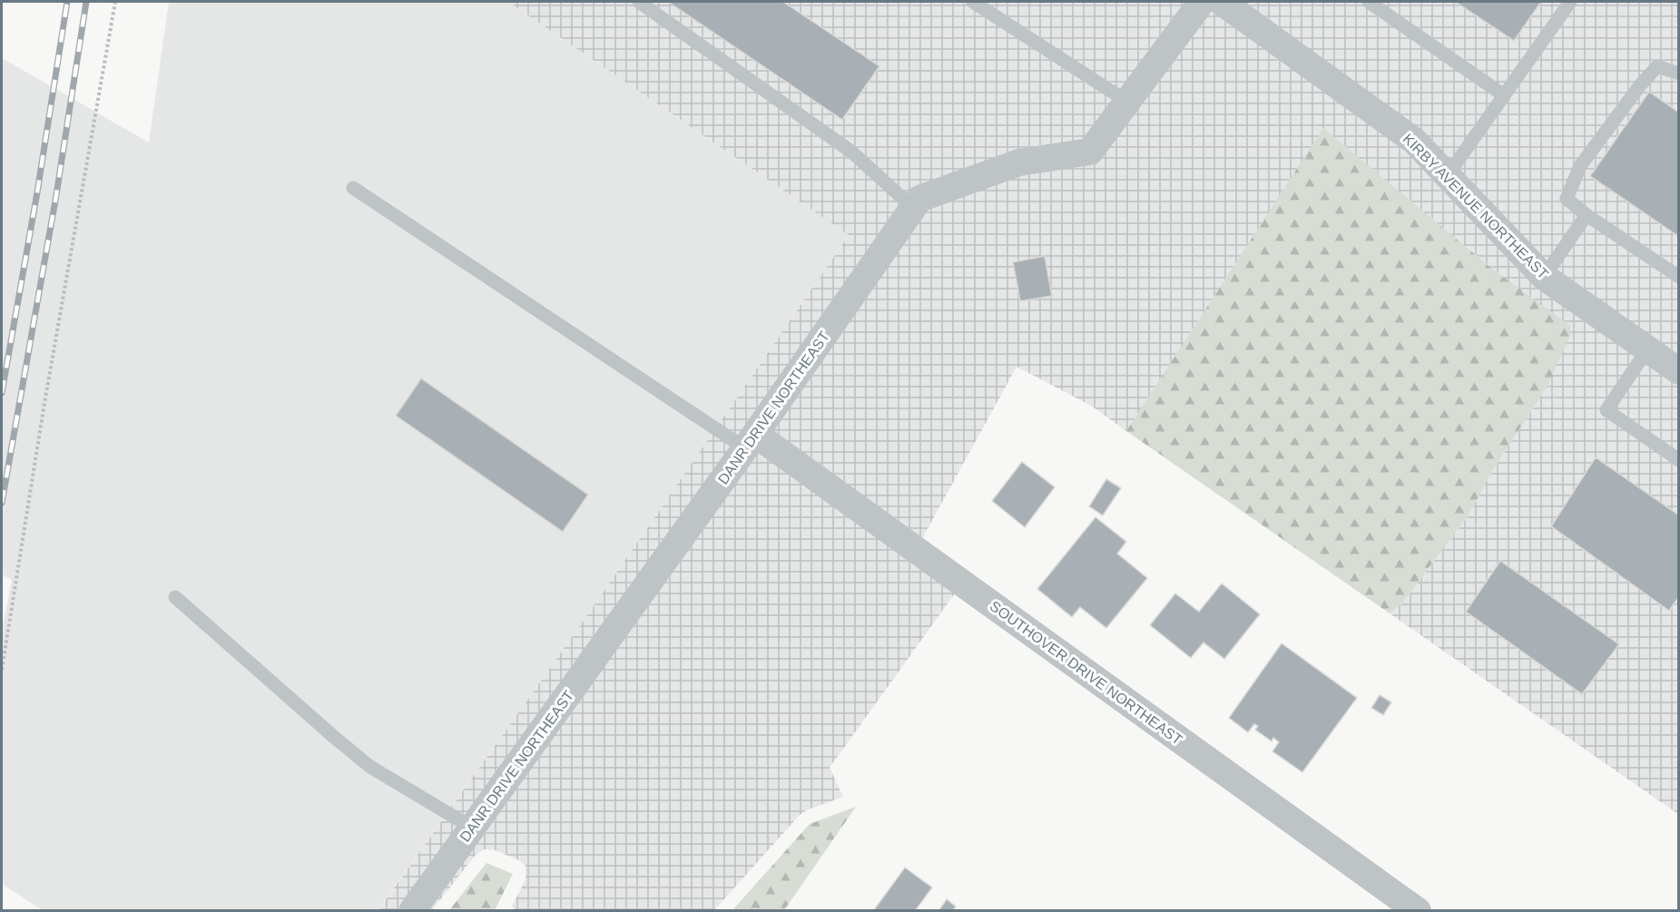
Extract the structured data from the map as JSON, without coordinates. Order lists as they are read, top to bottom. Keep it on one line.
{"streets":{"street":["KIRBY AVENUE NORTHEAST","DANR DRIVE NORTHEAST","SOUTHOVER DRIVE NORTHEAST"]},"crossings":[["DANR DRIVE NORTHEAST","SOUTHOVER DRIVE NORTHEAST"]]}
